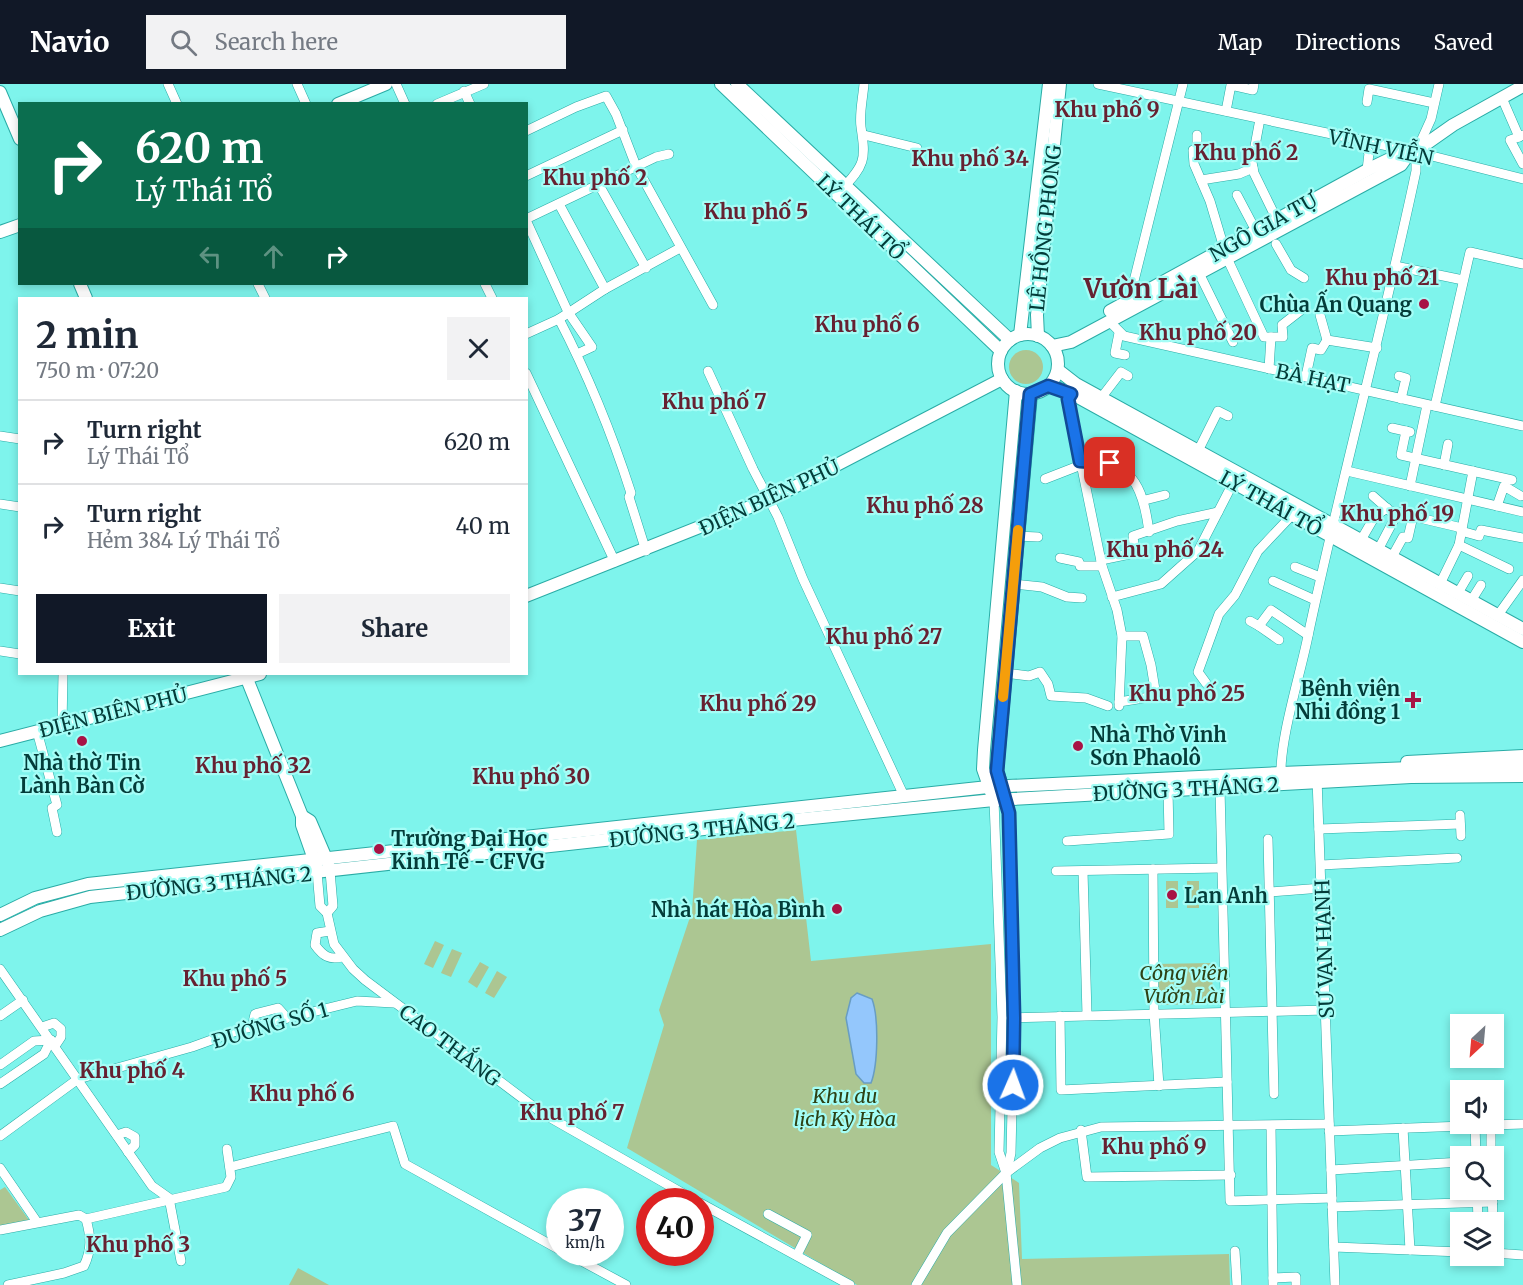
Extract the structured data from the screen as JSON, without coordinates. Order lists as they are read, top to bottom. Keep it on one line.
{"streets":{"main road":["LÝ THÁI TỔ","NGÔ GIA TỰ","LÊ HỒNG PHONG","ĐIỆN BIÊN PHỦ","ĐƯỜNG 3 THÁNG 2","CAO THẮNG"],"street":["VĨNH VIỄN","BÀ HẠT","SƯ VẠN HẠNH","ĐƯỜNG SỐ 1"]},"crossings":[["VĨNH VIỄN","NGÔ GIA TỰ"],["LÝ THÁI TỔ","NGÔ GIA TỰ"],["LÝ THÁI TỔ","LÊ HỒNG PHONG"],["LÝ THÁI TỔ","ĐIỆN BIÊN PHỦ"],["NGÔ GIA TỰ","LÊ HỒNG PHONG"],["NGÔ GIA TỰ","ĐIỆN BIÊN PHỦ"],["LÊ HỒNG PHONG","ĐIỆN BIÊN PHỦ"],["ĐIỆN BIÊN PHỦ","CAO THẮNG"],["ĐƯỜNG 3 THÁNG 2","SƯ VẠN HẠNH"],["ĐƯỜNG 3 THÁNG 2","CAO THẮNG"],["ĐƯỜNG SỐ 1","CAO THẮNG"]],"districts":["Khu phố 9","Khu phố 2","Khu phố 34","Khu phố 2","Khu phố 5","Khu phố 21","Vườn Lài","Khu phố 6","Khu phố 20","Khu phố 7","Khu phố 28","Khu phố 19","Khu phố 24","Khu phố 27","Khu phố 25","Khu phố 29","Khu phố 32","Khu phố 30","Khu phố 5","Khu phố 4","Khu phố 6","Khu phố 7","Khu phố 9","Khu phố 3"],"parks":["Công viên Vườn Lài","Khu du lịch Kỳ Hòa"],"places":{"other":["Chùa Ấn Quang","Nhà thờ Tin Lành Bàn Cờ","Nhà Thờ Vinh Sơn Phaolô","Trường Đại Học Kinh Tế - CFVG","Lan Anh","Nhà hát Hòa Bình"],"health":["Bệnh viện Nhi đồng 1"]},"north":"bottom left","page":{"header":"Navio","search":"Search here","nav":["Map","Directions","Saved"],"turn":["620 m","Lý Thái Tổ"],"heading":["2 min","750 m · 07:20"],"list":[{"name":"Turn right","note":"Lý Thái Tổ","value":"620 m"},{"name":"Turn right","note":"Hẻm 384 Lý Thái Tổ","value":"40 m"}],"buttons":["Exit","Share"],"speed":"37 km/h","limit":"40"}}
